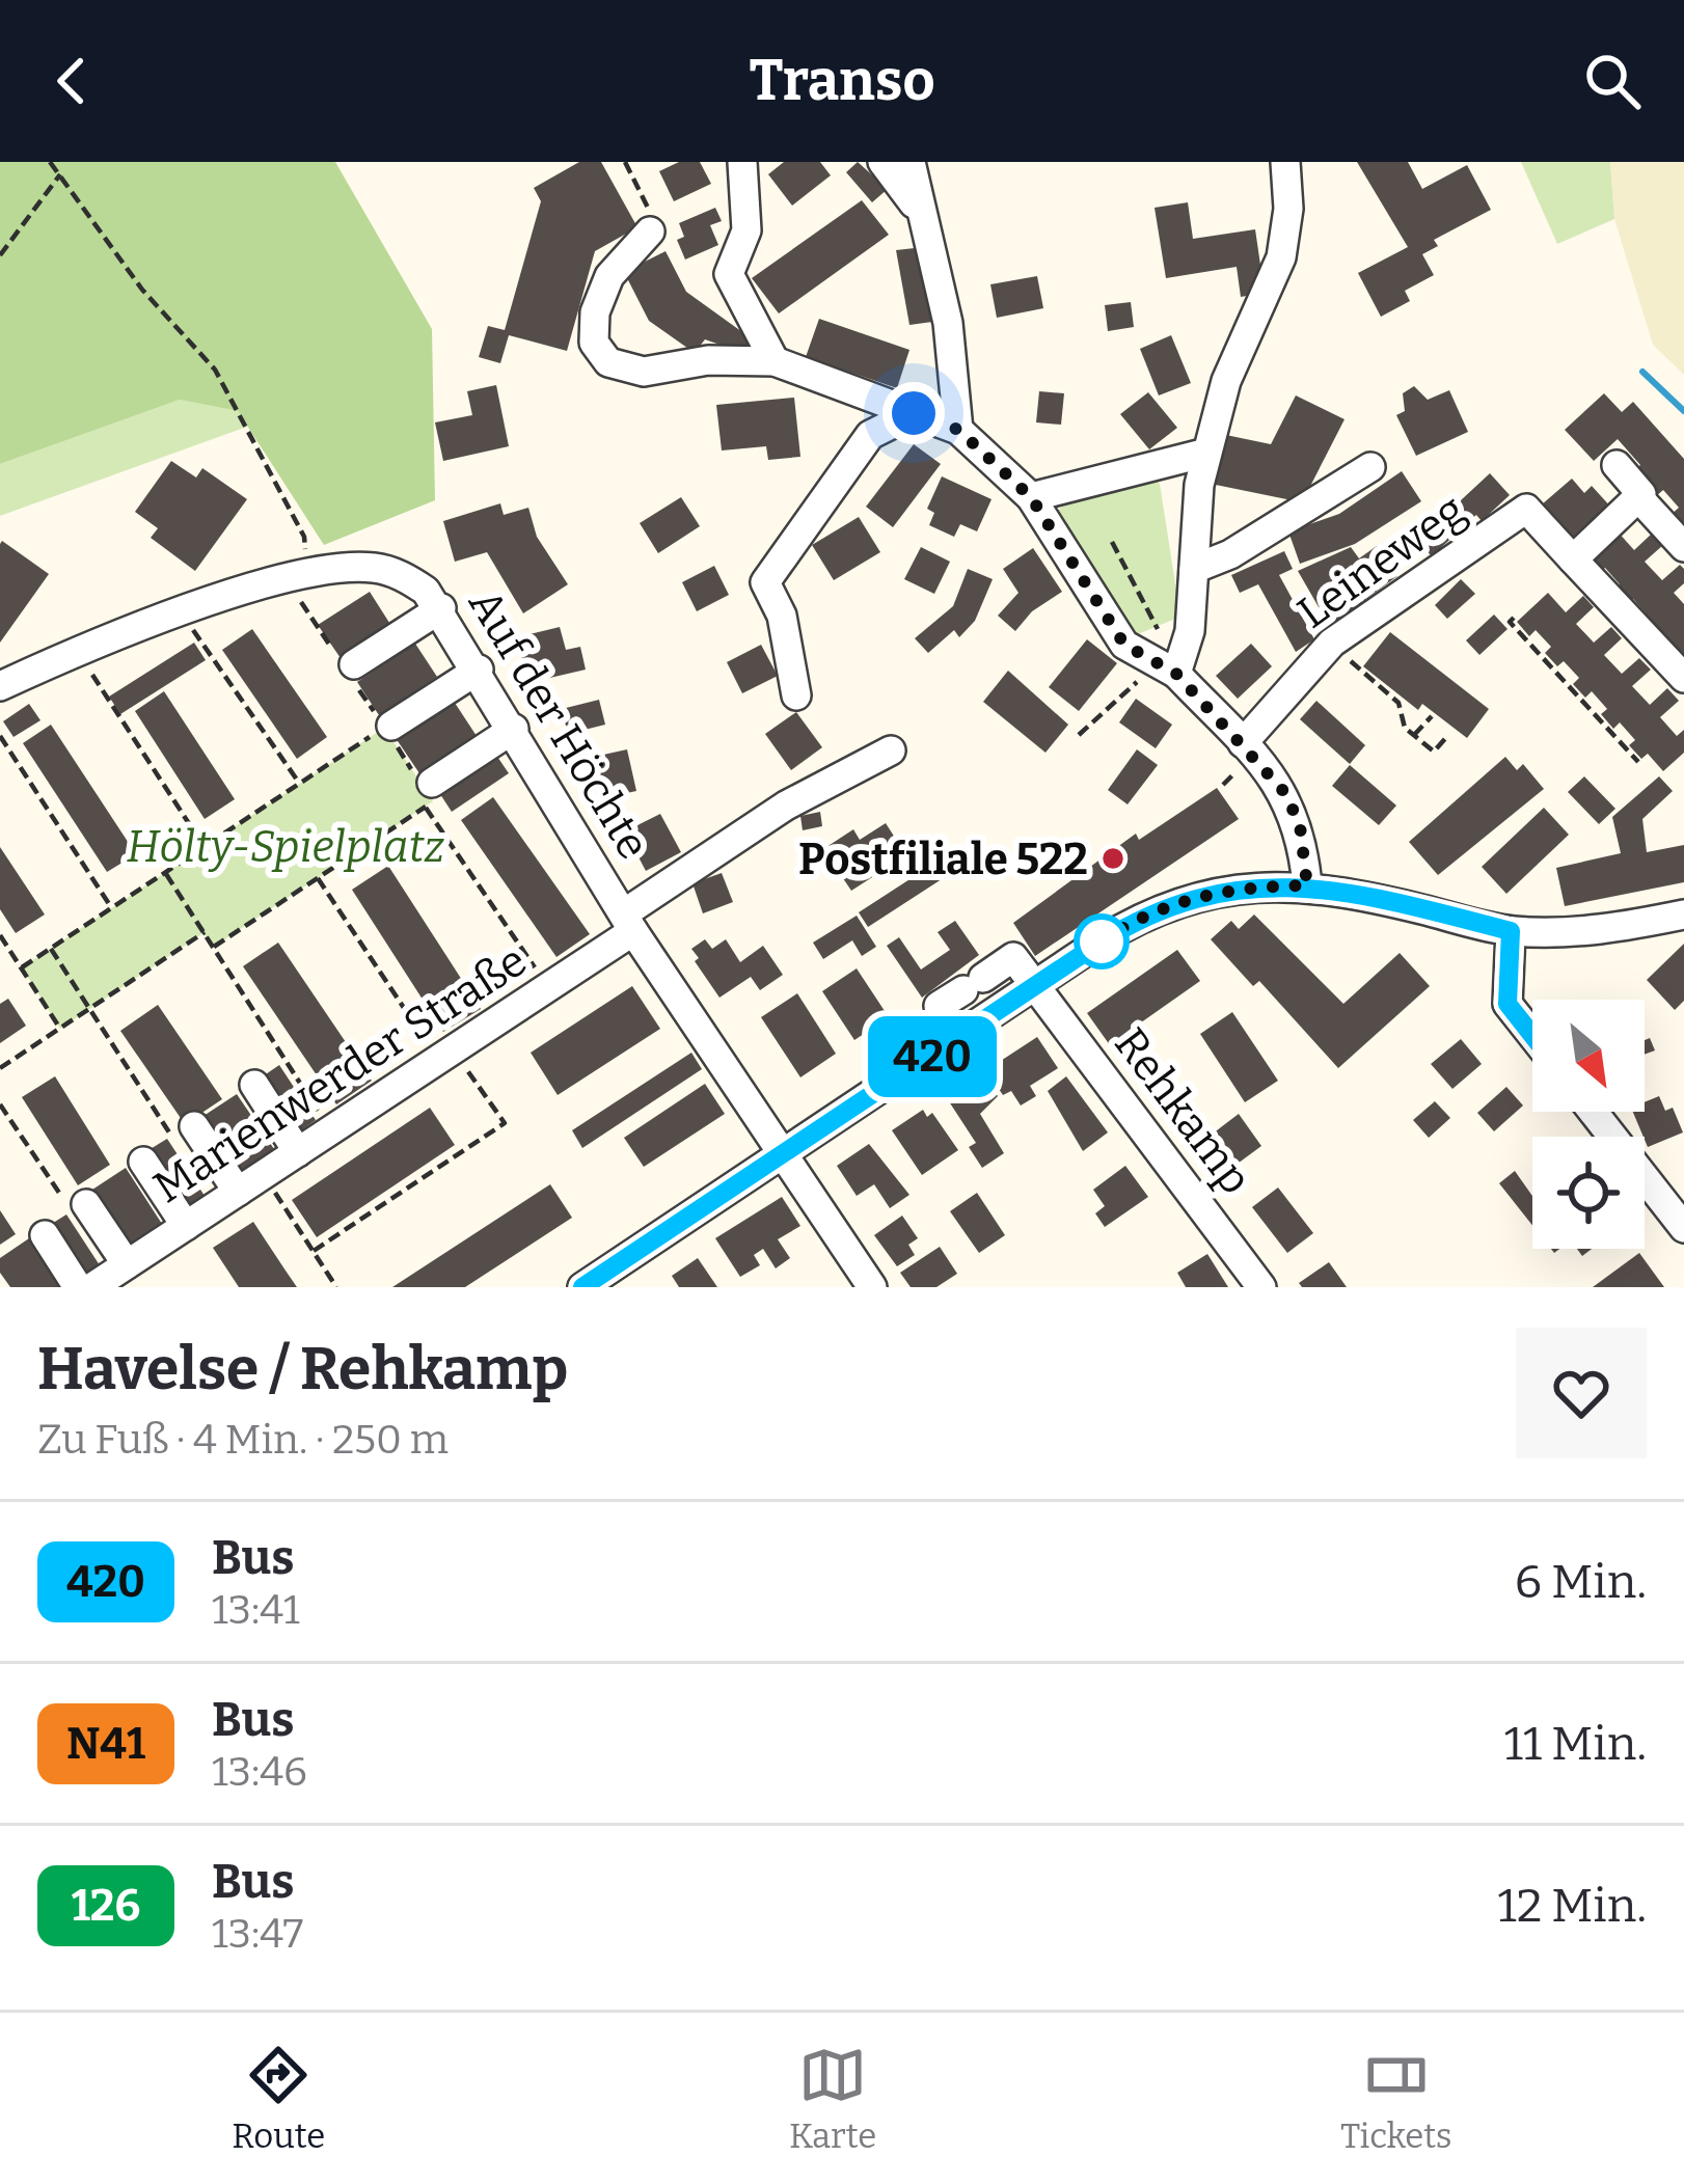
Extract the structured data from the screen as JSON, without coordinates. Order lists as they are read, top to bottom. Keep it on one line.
{"streets":{"street":["Leineweg","Auf der Höchte","Marienwerder Straße","Rehkamp"]},"crossings":[["Auf der Höchte","Marienwerder Straße"]],"parks":["Hölty-Spielplatz"],"places":["Postfiliale 522"],"lines":["bus line 420"],"north":"bottom right","page":{"header":"Transo","on_map":"420","heading":["Havelse / Rehkamp","Zu Fuß · 4 Min. · 250 m"],"list":[{"mark":"420","name":"Bus","note":"13:41","value":"6 Min."},{"mark":"N41","name":"Bus","note":"13:46","value":"11 Min."},{"mark":"126","name":"Bus","note":"13:47","value":"12 Min."}],"tabs":["Route","Karte","Tickets"]}}
